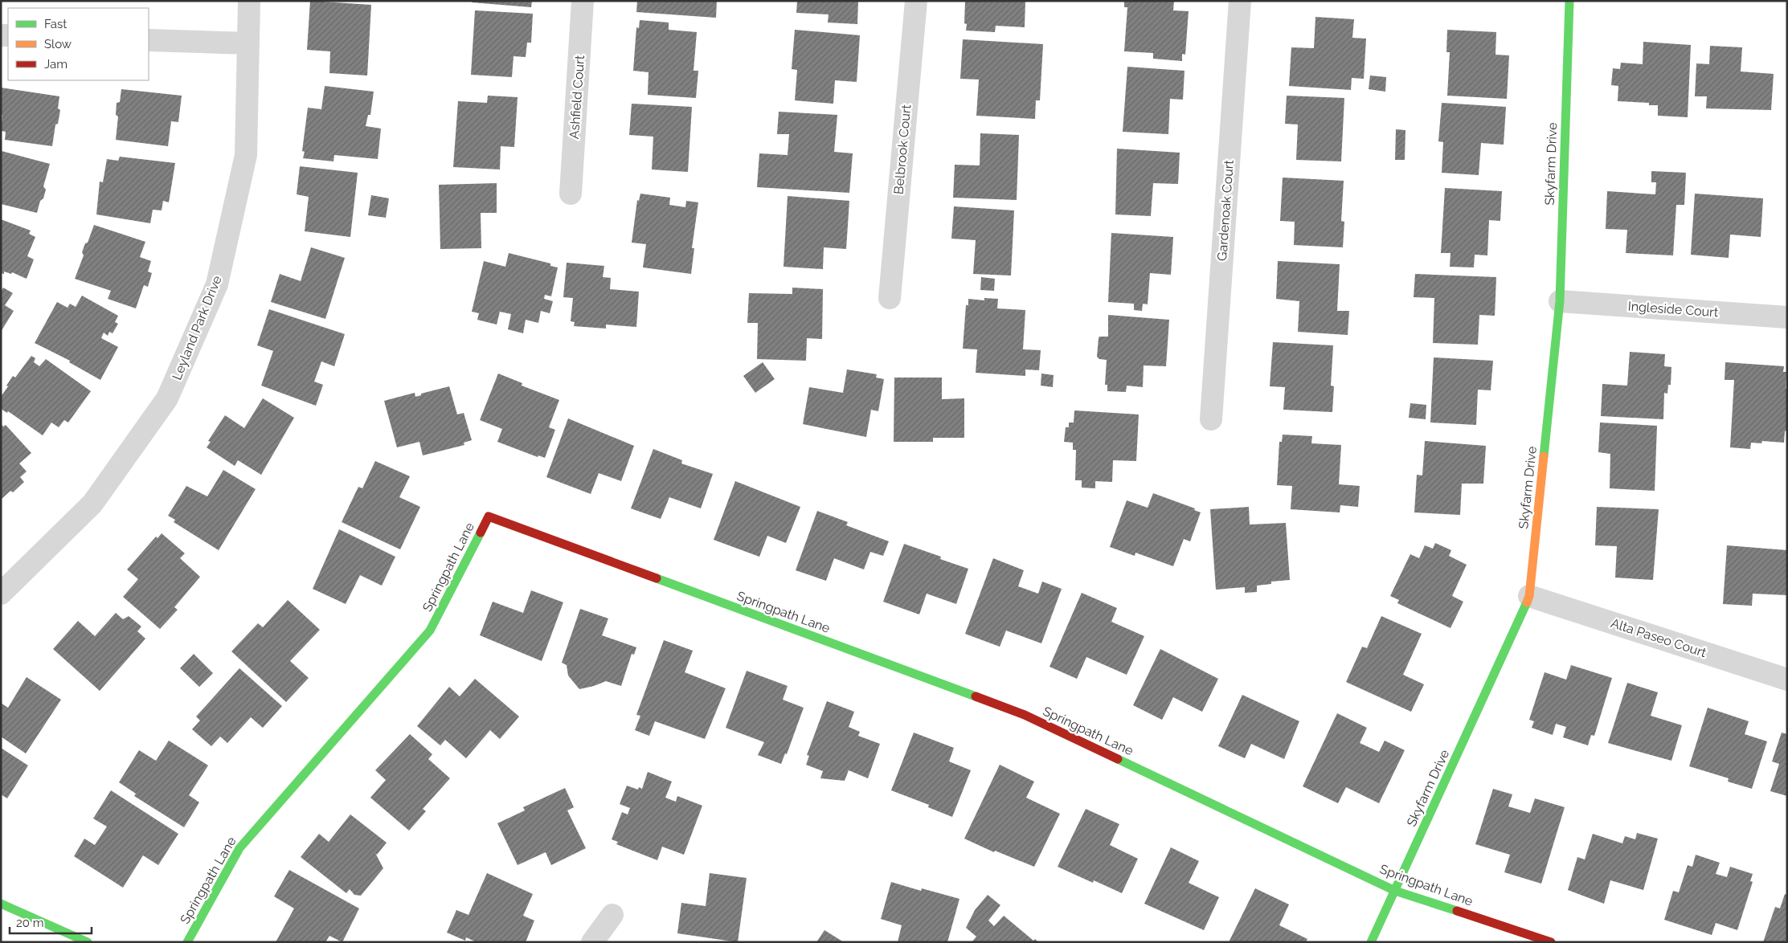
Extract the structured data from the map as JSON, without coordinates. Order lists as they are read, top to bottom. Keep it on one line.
{"streets":{"street":["Ashfield Court","Belbrook Court","Skyfarm Drive","Gardenoak Court","Ingleside Court","Leyland Park Drive","Springpath Lane","Alta Paseo Court"]},"crossings":[["Skyfarm Drive","Ingleside Court"],["Skyfarm Drive","Springpath Lane"],["Skyfarm Drive","Alta Paseo Court"]],"legend":["Fast","Slow","Jam"],"scale_bar":"20 m"}
